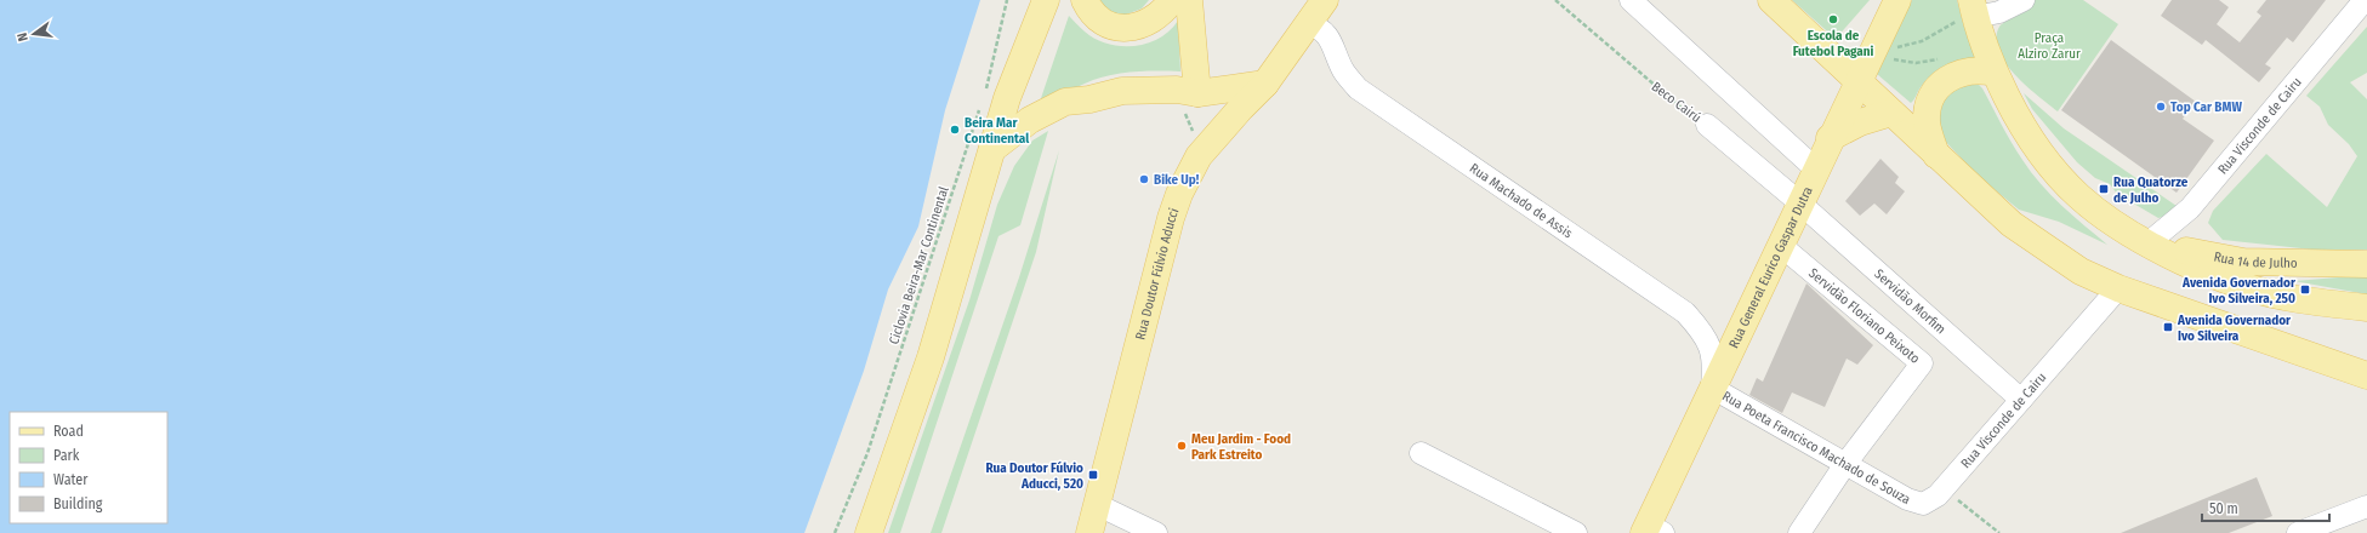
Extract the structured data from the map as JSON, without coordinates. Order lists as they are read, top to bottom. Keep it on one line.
{"streets":{"main road":["Rua 14 de Julho","Rua General Eurico Gaspar Dutra","Rua Doutor Fúlvio Aducci"],"street":["Beco Cairú","Rua Visconde de Cairu","Rua Machado de Assis","Servidão Morfim","Servidão Floriano Peixoto","Rua Poeta Francisco Machado de Souza"],"path":["Ciclovia Beira-Mar Continental"]},"crossings":[["Beco Cairú","Rua General Eurico Gaspar Dutra"],["Beco Cairú","Servidão Morfim"],["Rua Visconde de Cairu","Rua 14 de Julho"],["Rua Visconde de Cairu","Servidão Morfim"],["Rua Visconde de Cairu","Rua Poeta Francisco Machado de Souza"],["Rua Machado de Assis","Rua General Eurico Gaspar Dutra"],["Rua Machado de Assis","Rua Doutor Fúlvio Aducci"],["Rua Machado de Assis","Rua Poeta Francisco Machado de Souza"],["Rua General Eurico Gaspar Dutra","Servidão Morfim"],["Rua General Eurico Gaspar Dutra","Servidão Floriano Peixoto"],["Rua General Eurico Gaspar Dutra","Rua Poeta Francisco Machado de Souza"],["Servidão Floriano Peixoto","Rua Poeta Francisco Machado de Souza"]],"parks":["Praça Alziro Zarur"],"places":{"other":["Escola de Futebol Pagani","Top Car BMW","Beira Mar Continental","Bike Up!","Meu Jardim - Food Park Estreito"],"transit":["Rua Quatorze de Julho","Avenida Governador Ivo Silveira, 250","Avenida Governador Ivo Silveira","Rua Doutor Fúlvio Aducci, 520"]},"legend":["Road","Park","Water","Building"],"scale_bar":"50 m","north":"left"}
